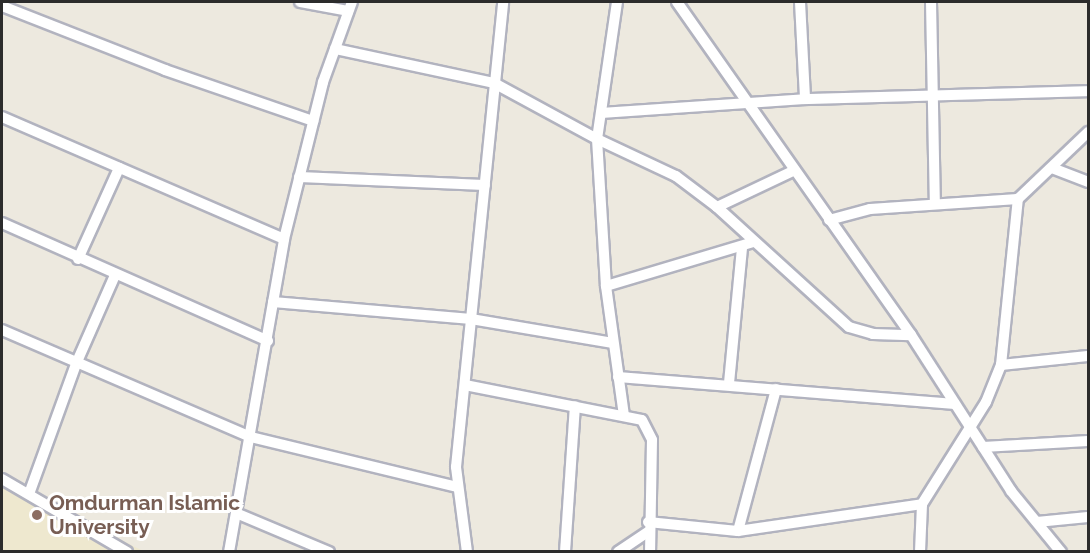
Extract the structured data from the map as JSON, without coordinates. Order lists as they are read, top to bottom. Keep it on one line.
{"places":["Omdurman Islamic University"]}
